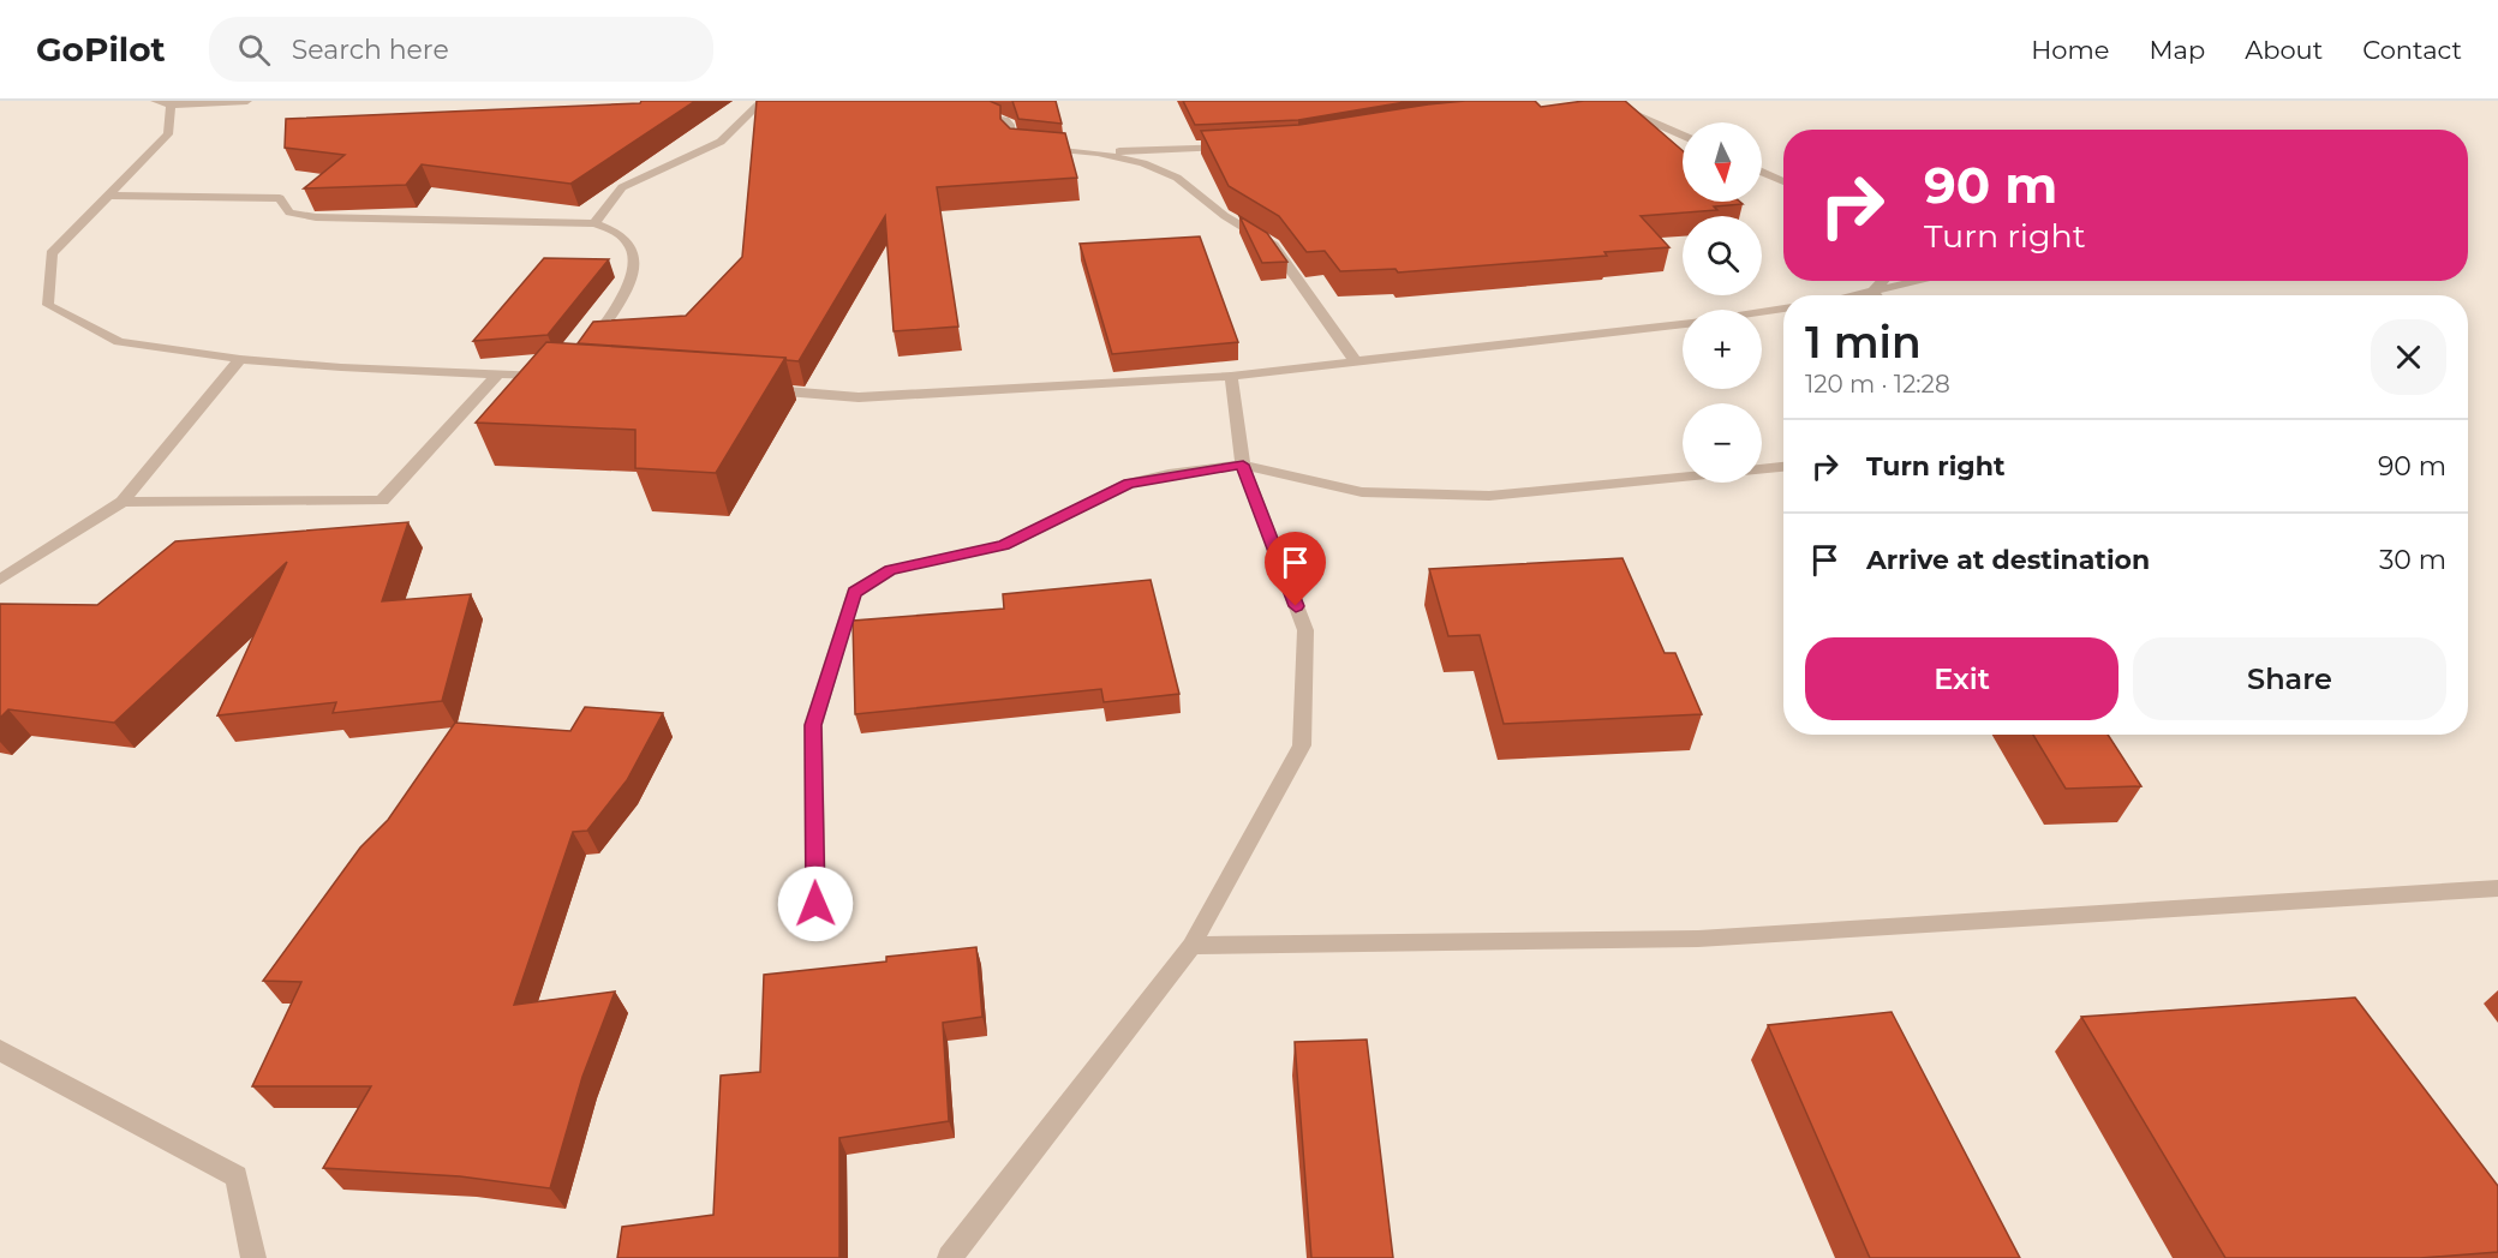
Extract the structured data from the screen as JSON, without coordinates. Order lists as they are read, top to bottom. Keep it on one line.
{"north":"bottom","page":{"header":"GoPilot","search":"Search here","nav":["Home","Map","About","Contact"],"map_buttons":["+","−"],"turn":["90 m","Turn right"],"heading":["1 min","120 m · 12:28"],"list":[{"name":"Turn right","value":"90 m"},{"name":"Arrive at destination","value":"30 m"}],"buttons":["Exit","Share"]}}
